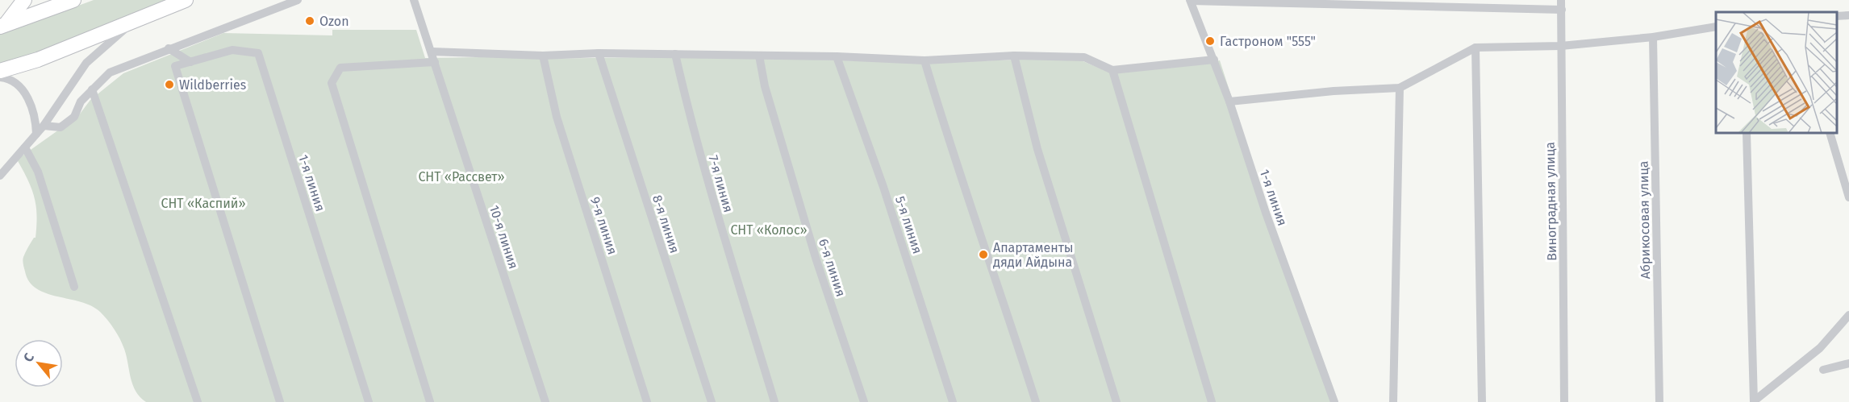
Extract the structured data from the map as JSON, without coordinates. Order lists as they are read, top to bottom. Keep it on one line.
{"streets":{"street":["1-я линия","7-я линия","Виноградная улица","Абрикосовая улица","8-я линия","5-я линия","9-я линия","10-я линия","6-я линия"]},"parks":["СНТ «Рассвет»","СНТ «Каспий»","СНТ «Колос»"],"places":["Ozon","Гастроном \"555\"","Wildberries","Апартаменты дяди Айдына"],"north":"top left"}
